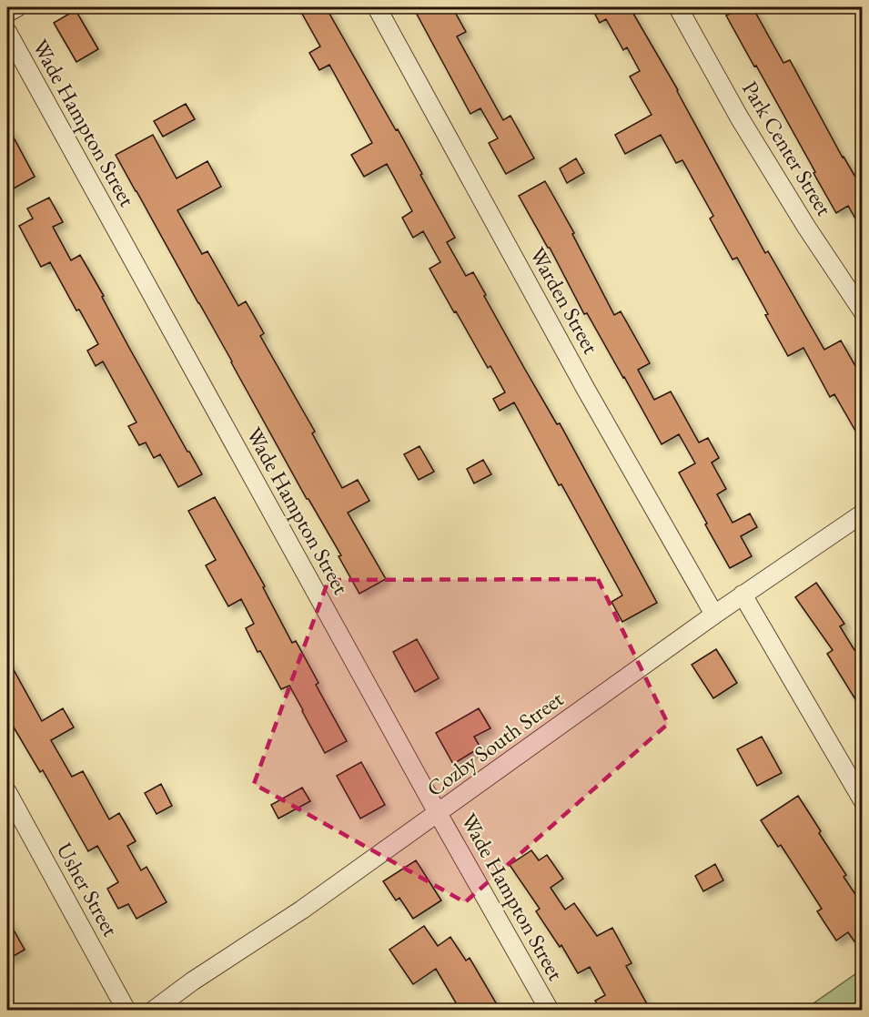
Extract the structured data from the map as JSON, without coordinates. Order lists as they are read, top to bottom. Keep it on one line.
{"streets":{"street":["Wade Hampton Street","Park Center Street","Warden Street","Cozby South Street","Usher Street"]},"crossings":[["Wade Hampton Street","Cozby South Street"],["Warden Street","Cozby South Street"]]}
